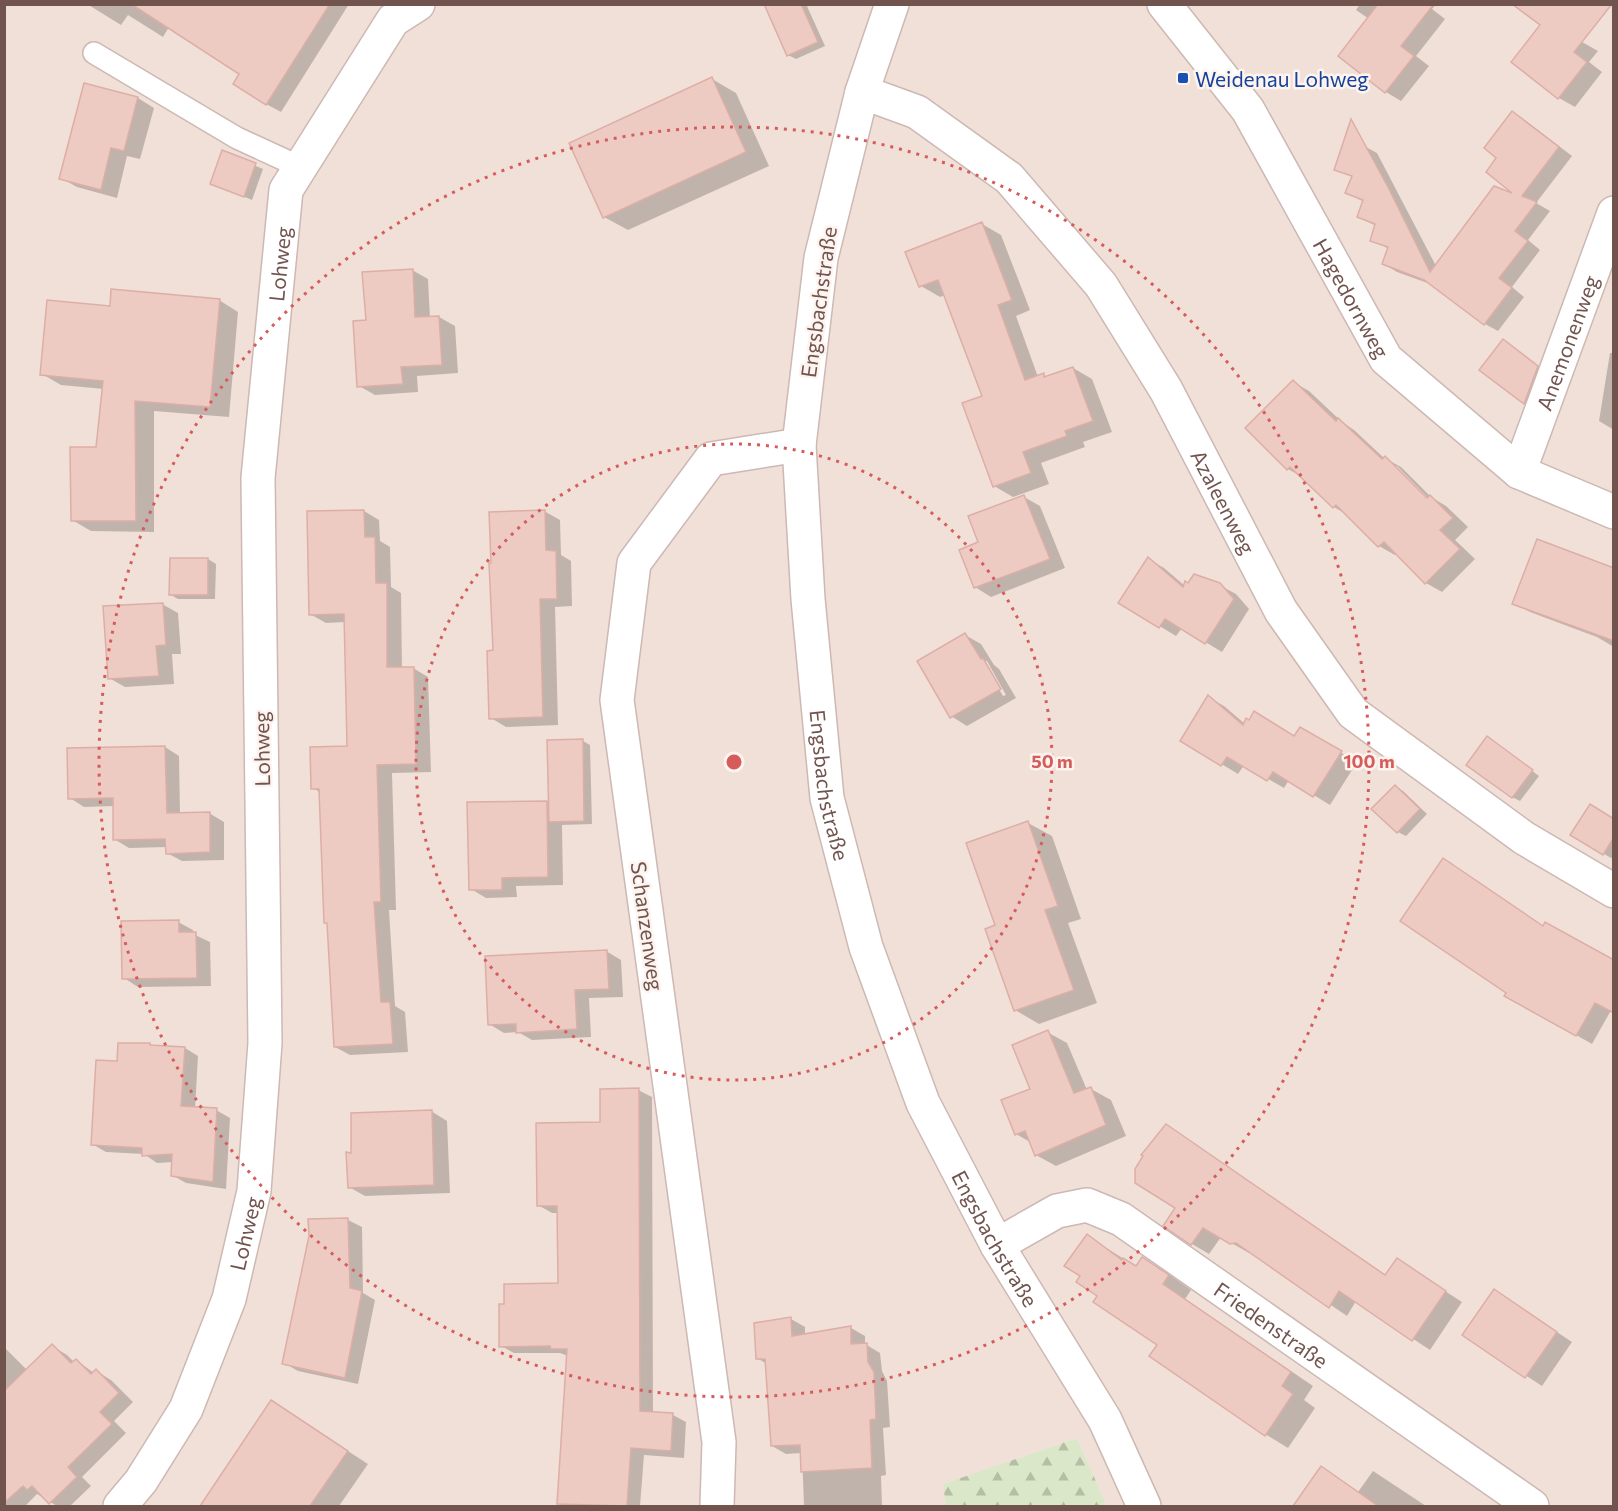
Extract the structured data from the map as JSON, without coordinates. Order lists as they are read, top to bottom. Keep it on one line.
{"streets":{"street":["Lohweg","Hagedornweg","Engsbachstraße","Anemonenweg","Azaleenweg","Schanzenweg","Friedenstraße"]},"crossings":[["Hagedornweg","Anemonenweg"],["Engsbachstraße","Azaleenweg"],["Engsbachstraße","Schanzenweg"],["Engsbachstraße","Friedenstraße"]],"places":{"transit":["Weidenau Lohweg"]},"rings":["50 m","100 m"]}
